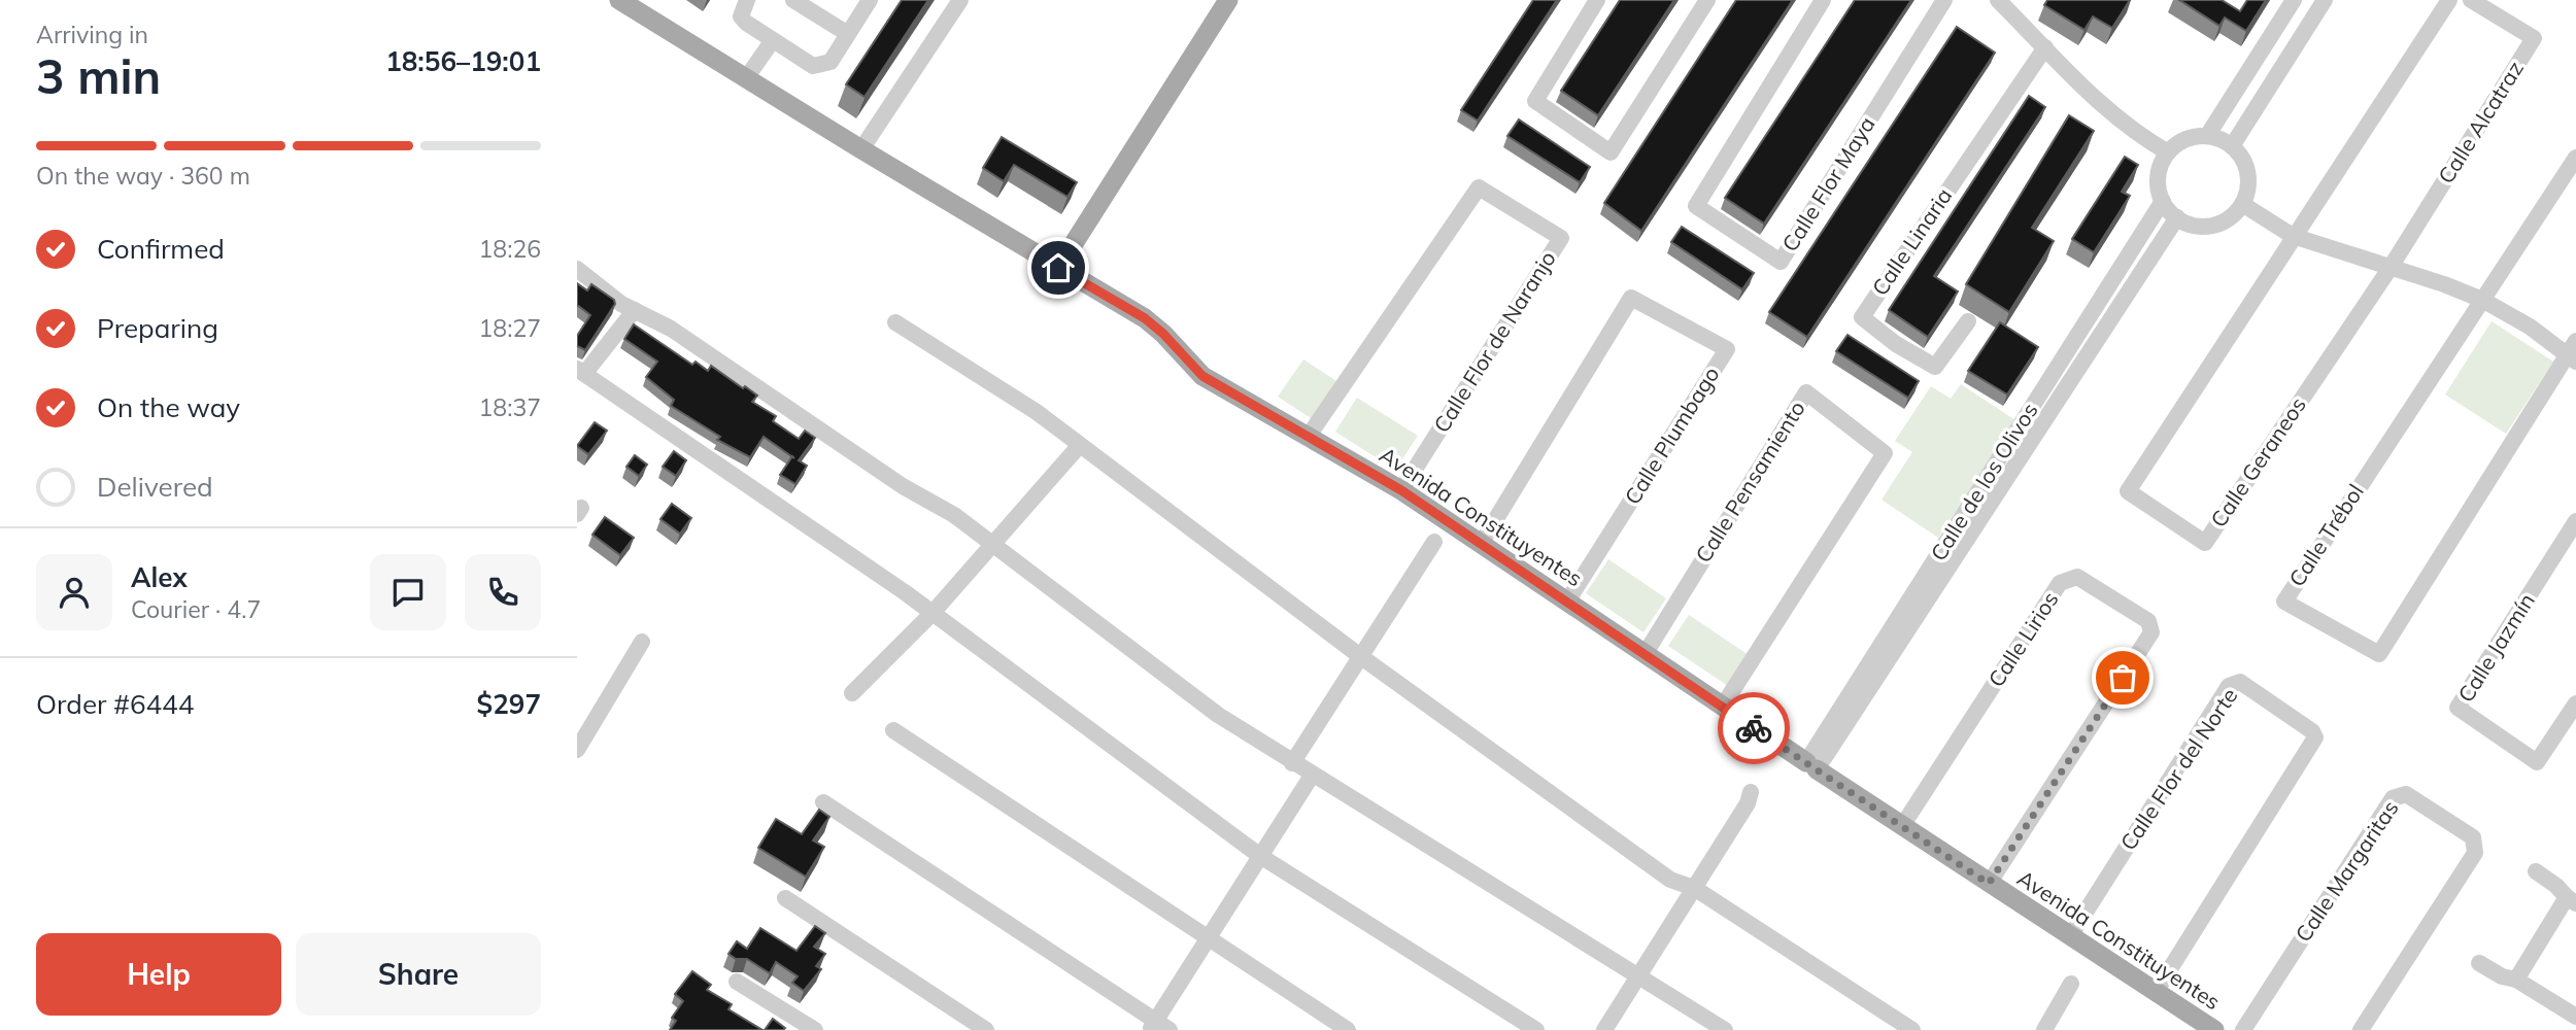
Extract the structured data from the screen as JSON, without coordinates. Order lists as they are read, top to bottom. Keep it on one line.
{"streets":{"main road":["Avenida Constituyentes"],"street":["Calle Alcatraz","Calle Flor Maya","Calle Linaria","Calle Flor de Naranjo","Calle Plumbago","Calle Geraneos","Calle Pensamiento","Calle de los Olivos","Calle Trébol","Calle Lirios","Calle Jazmín","Calle Flor del Norte","Calle Margaritas"]},"crossings":[["Calle Alcatraz","Calle Geraneos"],["Calle Flor de Naranjo","Avenida Constituyentes"],["Calle Plumbago","Avenida Constituyentes"],["Calle Pensamiento","Avenida Constituyentes"],["Calle de los Olivos","Avenida Constituyentes"],["Avenida Constituyentes","Calle Lirios"],["Avenida Constituyentes","Calle Flor del Norte"]],"page":{"heading":["3 min","Arriving in","18:56–19:01"],"panel":["Alex","Courier · 4.7","Order #6444","$297"],"bar":"On the way · 360 m","list":[["Confirmed","18:26"],["Preparing","18:27"],["On the way","18:37"],"Delivered"],"buttons":["Help","Share"]}}
